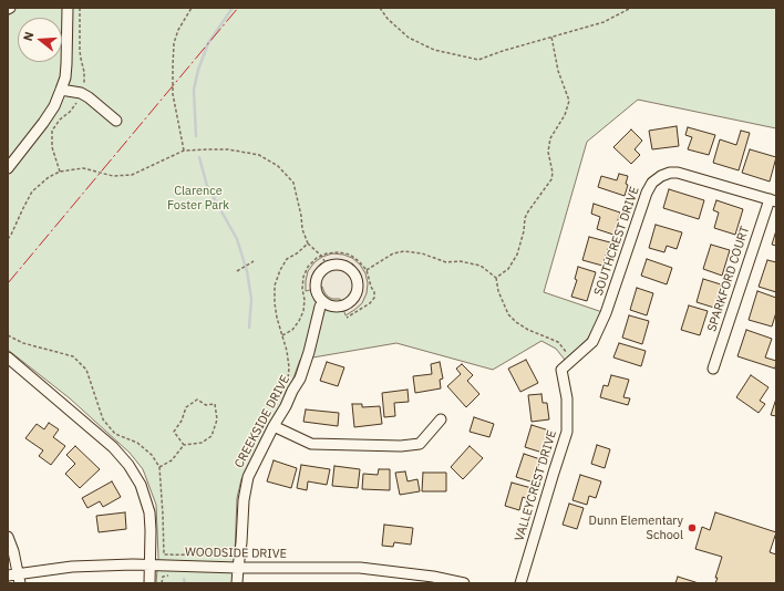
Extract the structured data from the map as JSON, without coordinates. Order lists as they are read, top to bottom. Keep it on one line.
{"streets":{"street":["SOUTHCREST DRIVE","SPARKFORD COURT","CREEKSIDE DRIVE","VALLEYCREST DRIVE","WOODSIDE DRIVE"]},"crossings":[["SOUTHCREST DRIVE","SPARKFORD COURT"],["SOUTHCREST DRIVE","VALLEYCREST DRIVE"],["CREEKSIDE DRIVE","WOODSIDE DRIVE"]],"parks":["Clarence Foster Park"],"places":["Dunn Elementary School"],"north":"left"}
